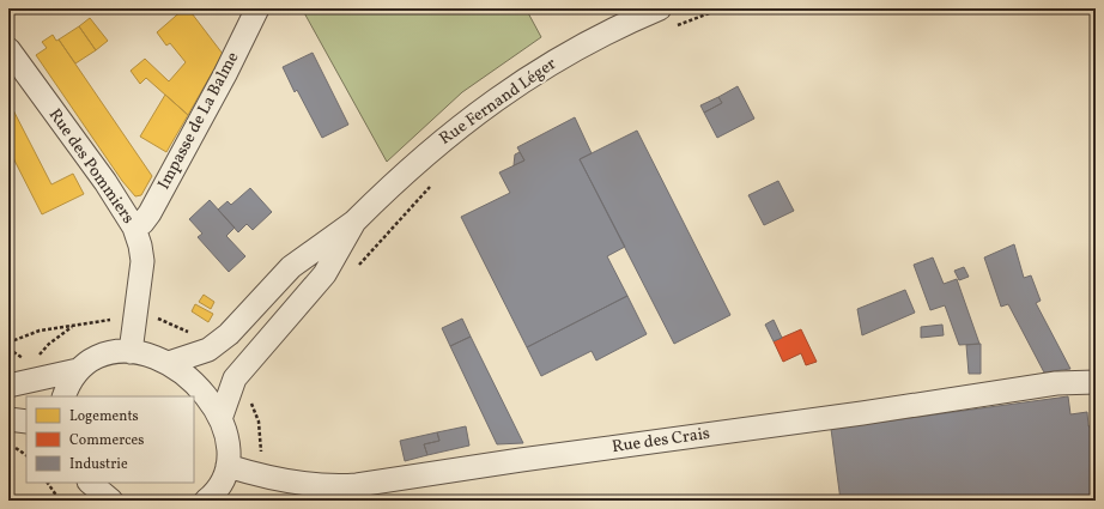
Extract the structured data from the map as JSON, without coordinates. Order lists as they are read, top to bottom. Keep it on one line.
{"streets":{"street":["Rue Fernand Léger","Impasse de La Balme","Rue des Pommiers","Rue des Crais"]},"crossings":[["Impasse de La Balme","Rue des Pommiers"]],"legend":["Logements","Commerces","Industrie"]}
